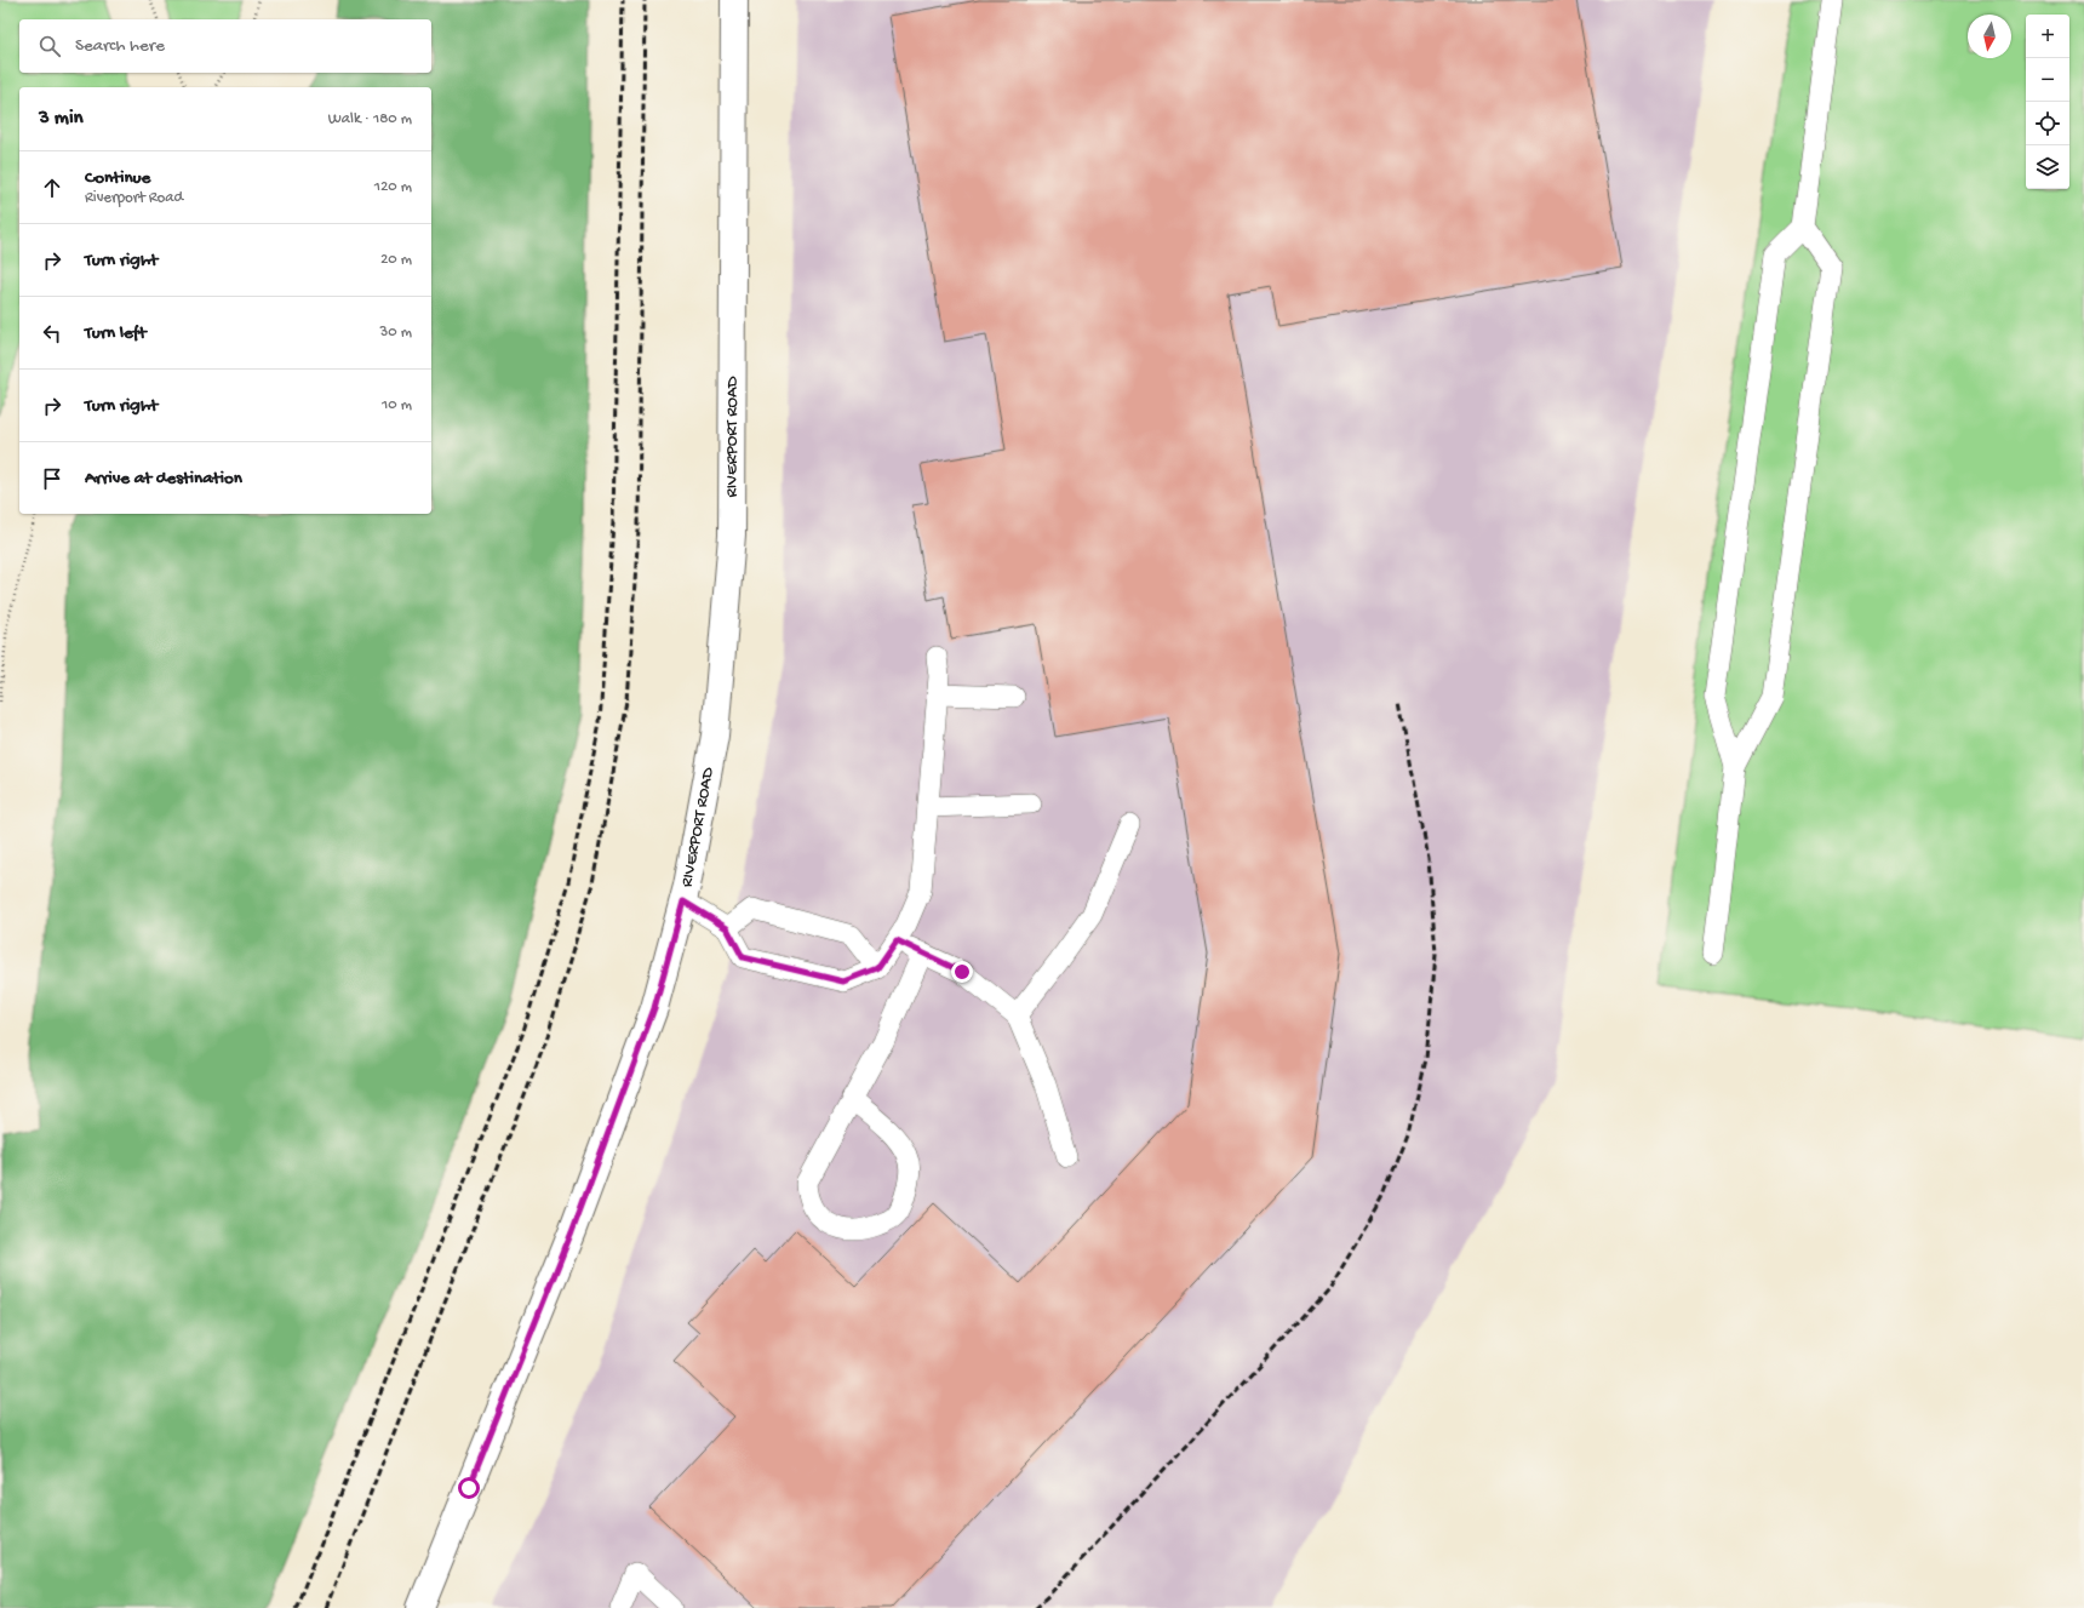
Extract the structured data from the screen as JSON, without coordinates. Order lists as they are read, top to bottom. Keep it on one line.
{"streets":{"street":["RIVERPORT ROAD"]},"north":"bottom","page":{"map_buttons":["+","−"],"search":"Search here","heading":["3 min","Walk · 180 m"],"list":[["Continue","Riverport Road","120 m"],["Turn right","20 m"],["Turn left","30 m"],["Turn right","10 m"],"Arrive at destination"]}}
